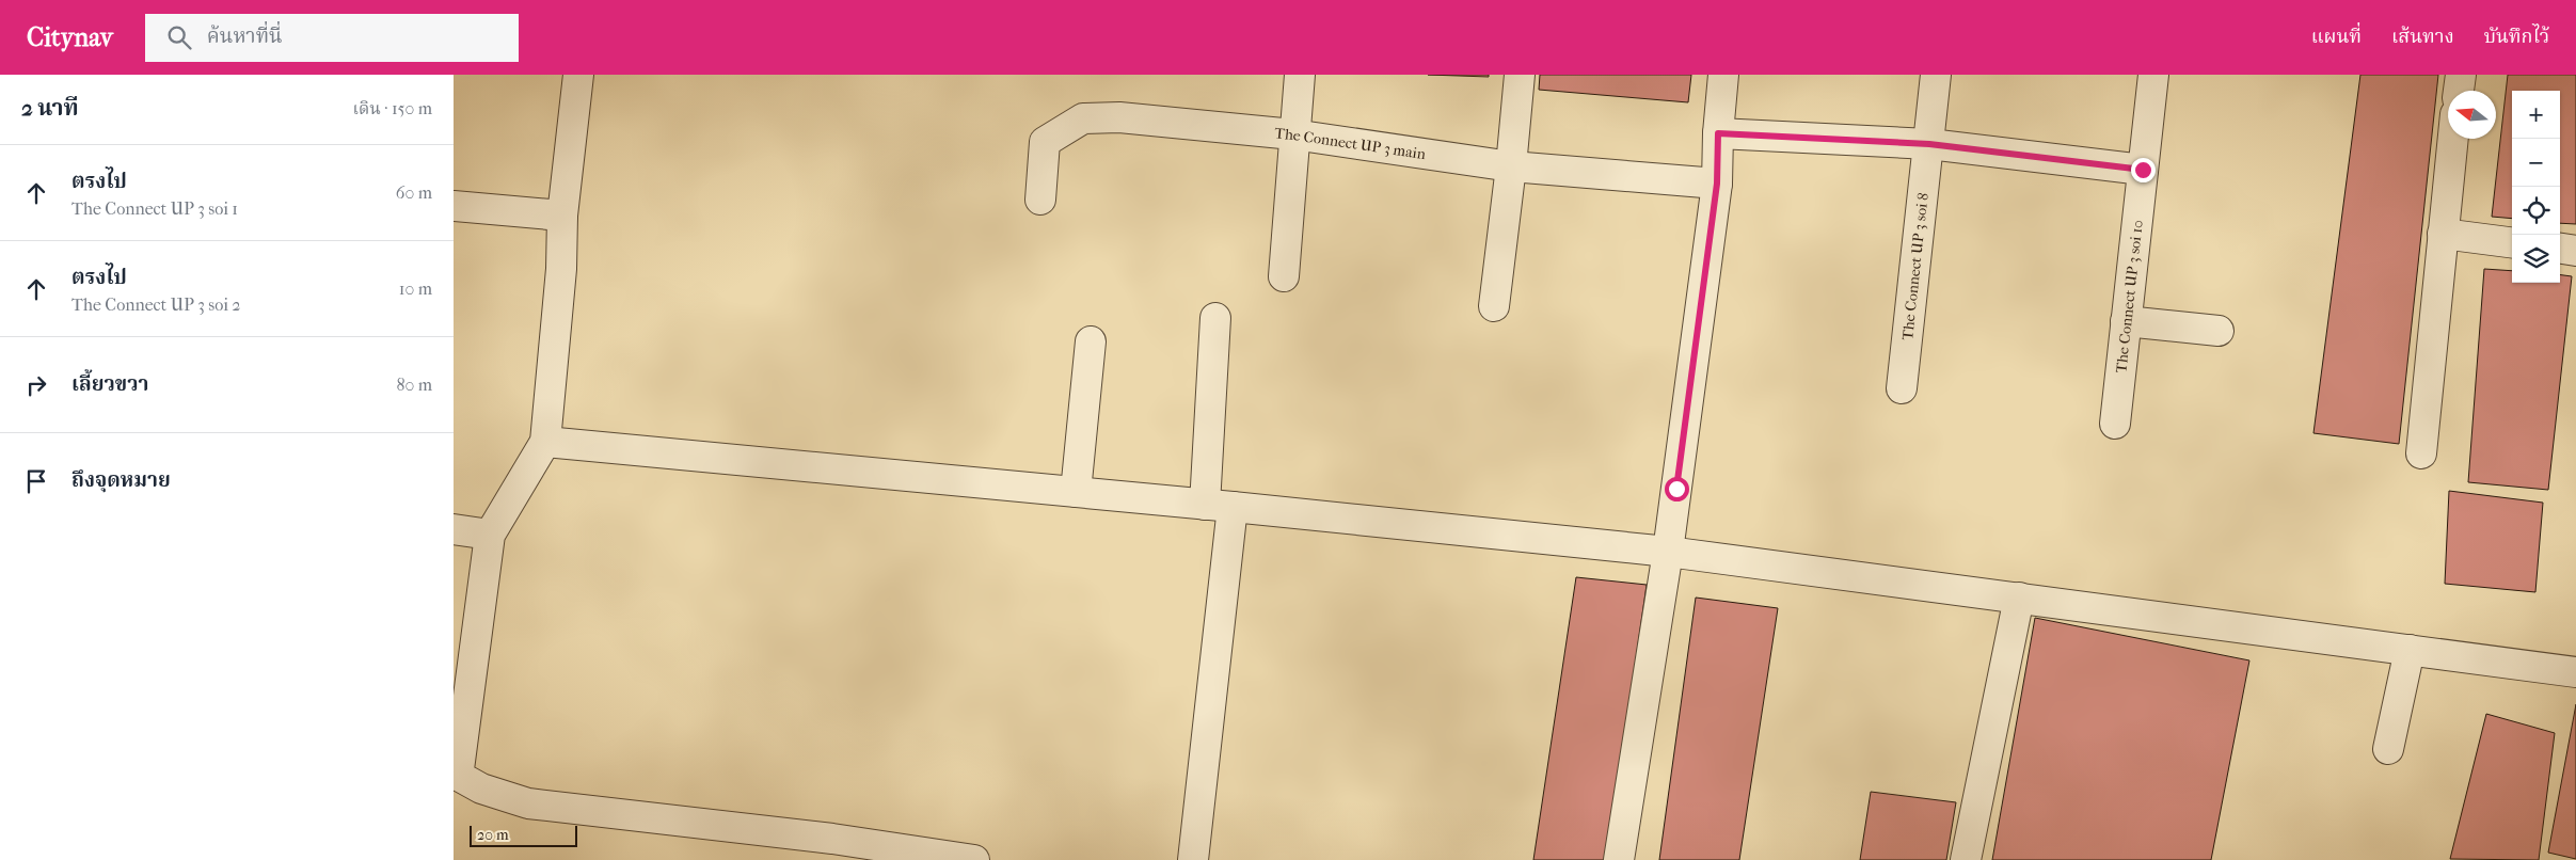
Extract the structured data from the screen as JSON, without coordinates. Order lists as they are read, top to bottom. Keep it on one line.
{"streets":{"street":["The Connect UP 3 main","The Connect UP 3 soi 8","The Connect UP 3 soi 10"]},"scale_bar":"20 m","north":"left","page":{"header":"Citynav","search":"ค้นหาที่นี่","nav":["แผนที่","เส้นทาง","บันทึกไว้"],"heading":["2 นาที","เดิน · 150 m"],"map_buttons":["+","−"],"list":[["ตรงไป","The Connect UP 3 soi 1","60 m"],["ตรงไป","The Connect UP 3 soi 2","10 m"],["เลี้ยวขวา","80 m"],"ถึงจุดหมาย"],"scale":"20 m"}}
